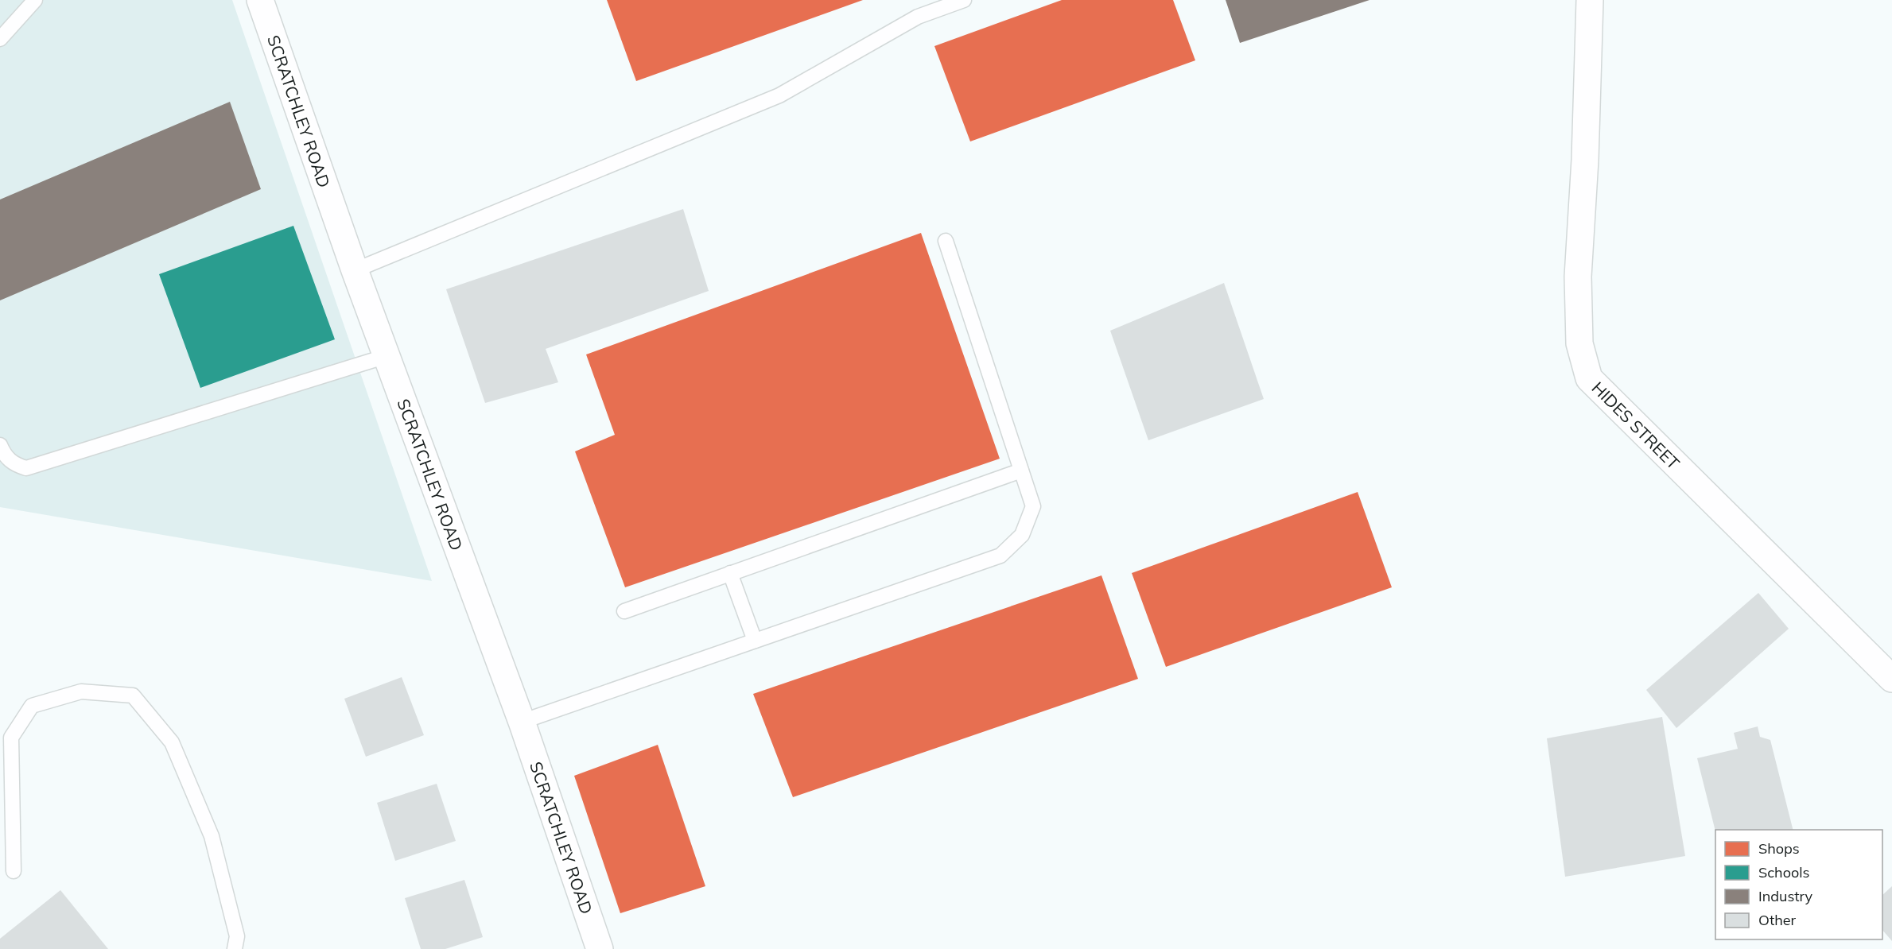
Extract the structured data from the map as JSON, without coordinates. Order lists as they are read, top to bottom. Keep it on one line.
{"streets":{"main road":["SCRATCHLEY ROAD","HIDES STREET"]},"legend":["Shops","Schools","Industry","Other"]}
